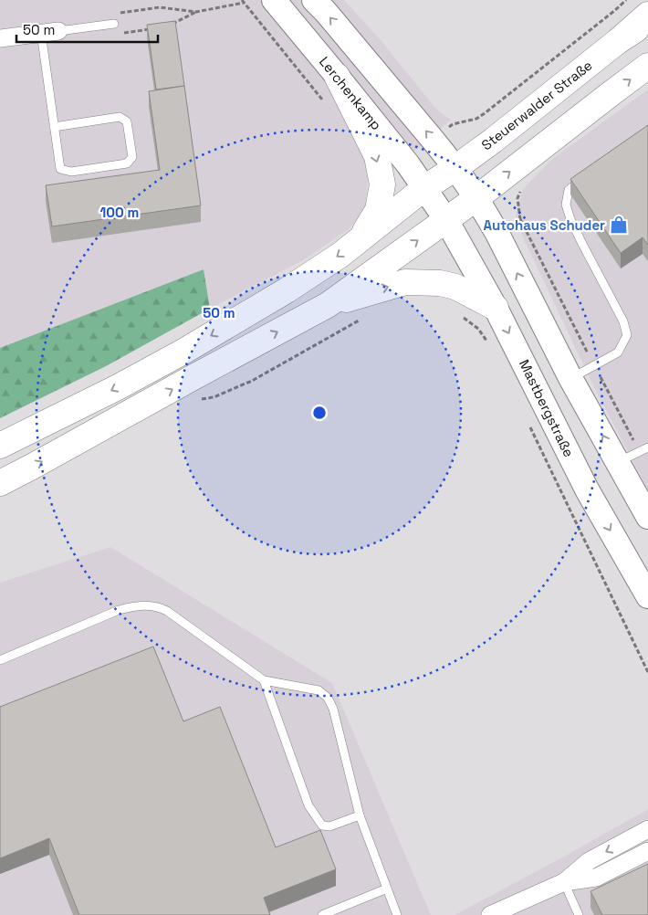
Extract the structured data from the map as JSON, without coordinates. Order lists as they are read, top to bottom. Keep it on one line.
{"streets":{"main road":["Lerchenkamp","Steuerwalder Straße","Mastbergstraße"]},"crossings":[["Lerchenkamp","Steuerwalder Straße"],["Lerchenkamp","Mastbergstraße"]],"places":{"shop":["Autohaus Schuder"]},"scale_bar":"50 m","rings":["100 m","50 m"]}
